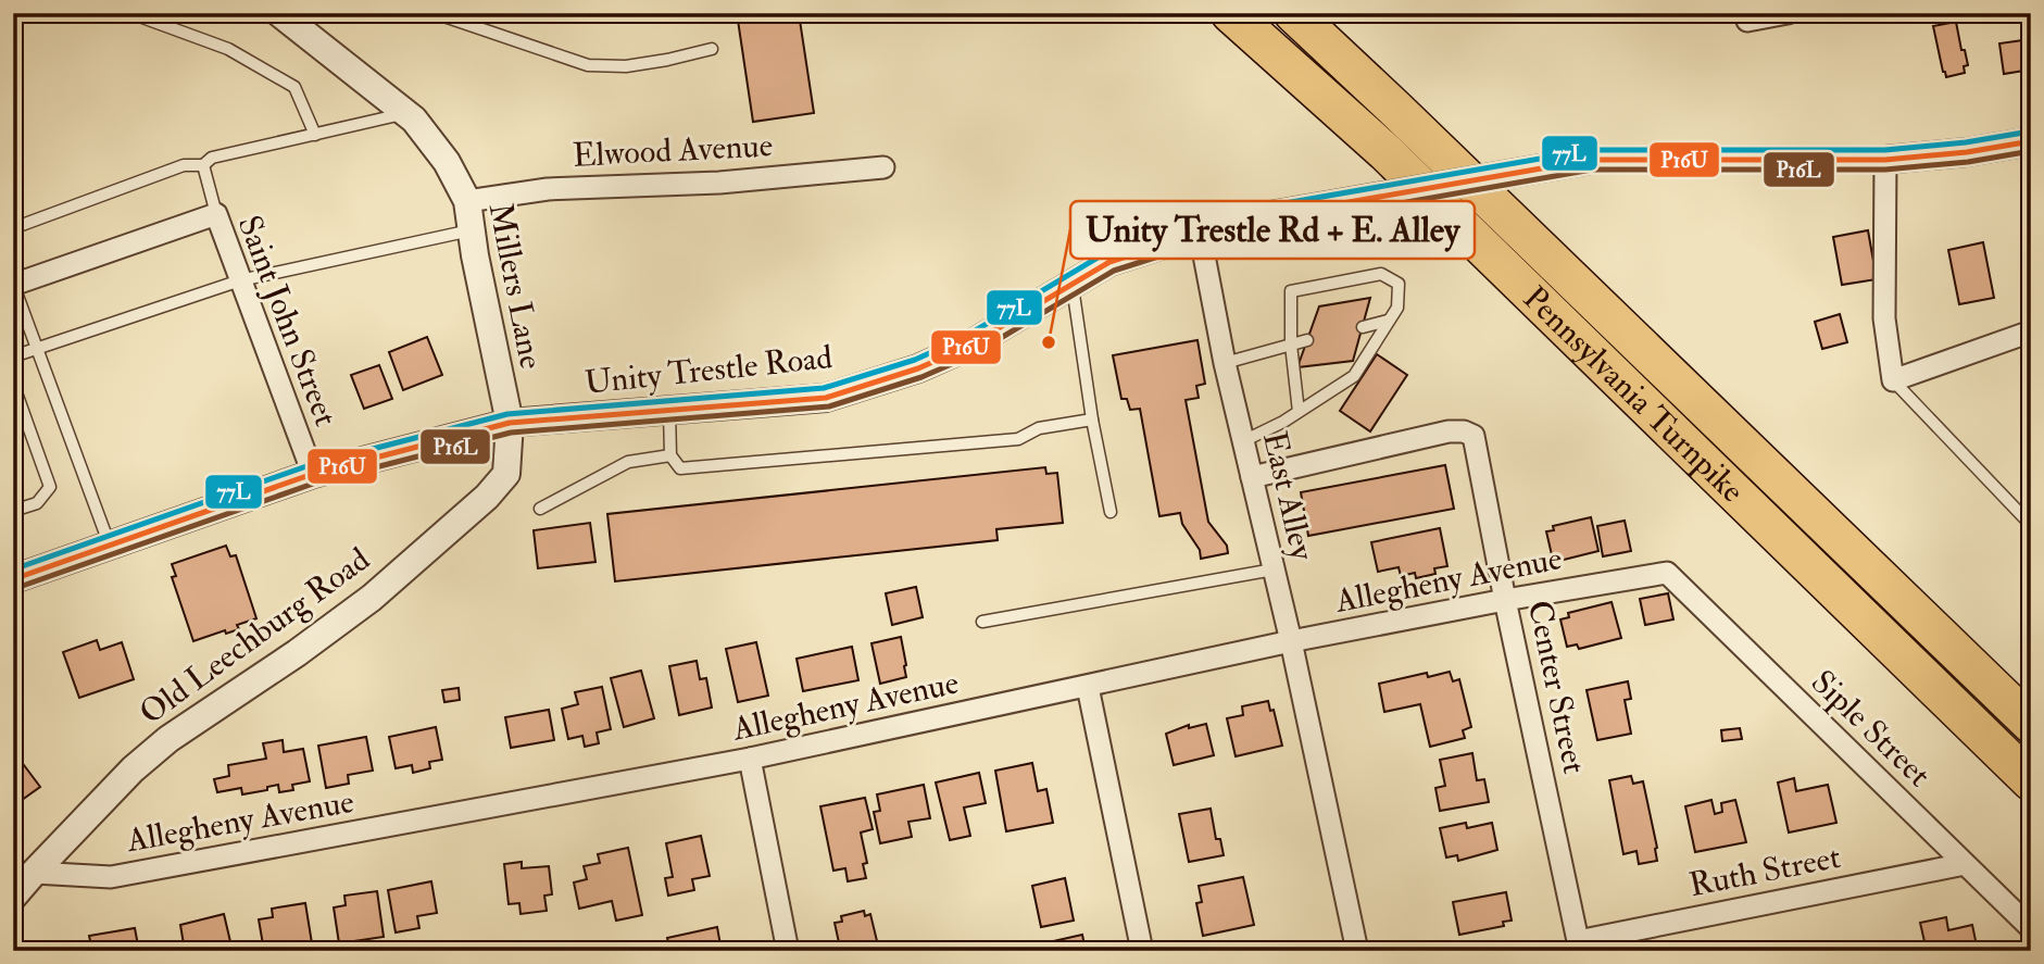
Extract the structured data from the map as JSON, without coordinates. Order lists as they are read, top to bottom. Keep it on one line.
{"streets":{"highway":["Pennsylvania Turnpike"],"street":["Elwood Avenue","Millers Lane","Saint John Street","Unity Trestle Road","East Alley","Allegheny Avenue","Old Leechburg Road","Center Street","Siple Street","Ruth Street"]},"crossings":[["Elwood Avenue","Millers Lane"],["Millers Lane","Unity Trestle Road"],["Millers Lane","Old Leechburg Road"],["Saint John Street","Unity Trestle Road"],["Unity Trestle Road","East Alley"],["Unity Trestle Road","Old Leechburg Road"],["East Alley","Allegheny Avenue"],["East Alley","Center Street"],["Allegheny Avenue","Old Leechburg Road"],["Allegheny Avenue","Center Street"],["Allegheny Avenue","Siple Street"],["Center Street","Ruth Street"],["Siple Street","Ruth Street"]],"places":["Unity Trestle Rd + E. Alley"],"lines":["transit line 77L","transit line P16U","transit line P16L"]}
